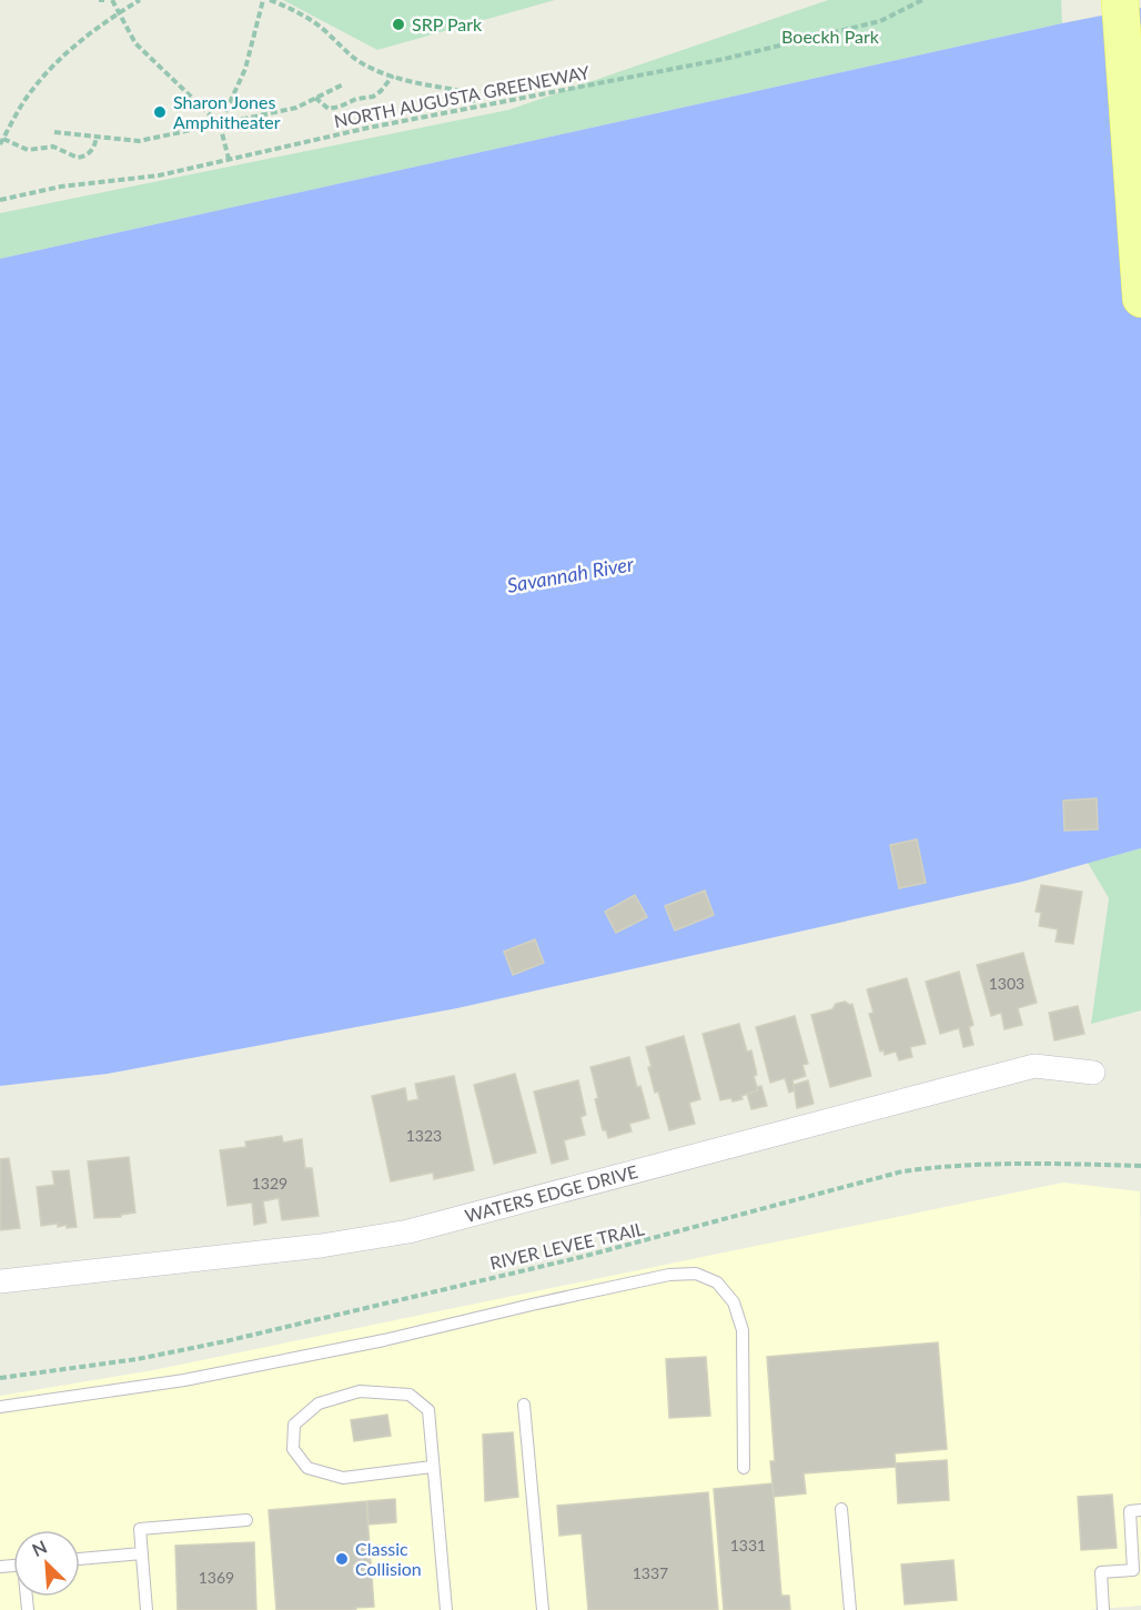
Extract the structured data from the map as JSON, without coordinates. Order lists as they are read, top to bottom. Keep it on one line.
{"streets":{"street":["WATERS EDGE DRIVE"],"path":["NORTH AUGUSTA GREENEWAY","RIVER LEVEE TRAIL"]},"water":["Savannah River"],"parks":["Boeckh Park"],"places":["SRP Park","Sharon Jones Amphitheater","Classic Collision"],"house_numbers":["1303","1323","1329","1331","1337","1369"],"north":"top left"}
